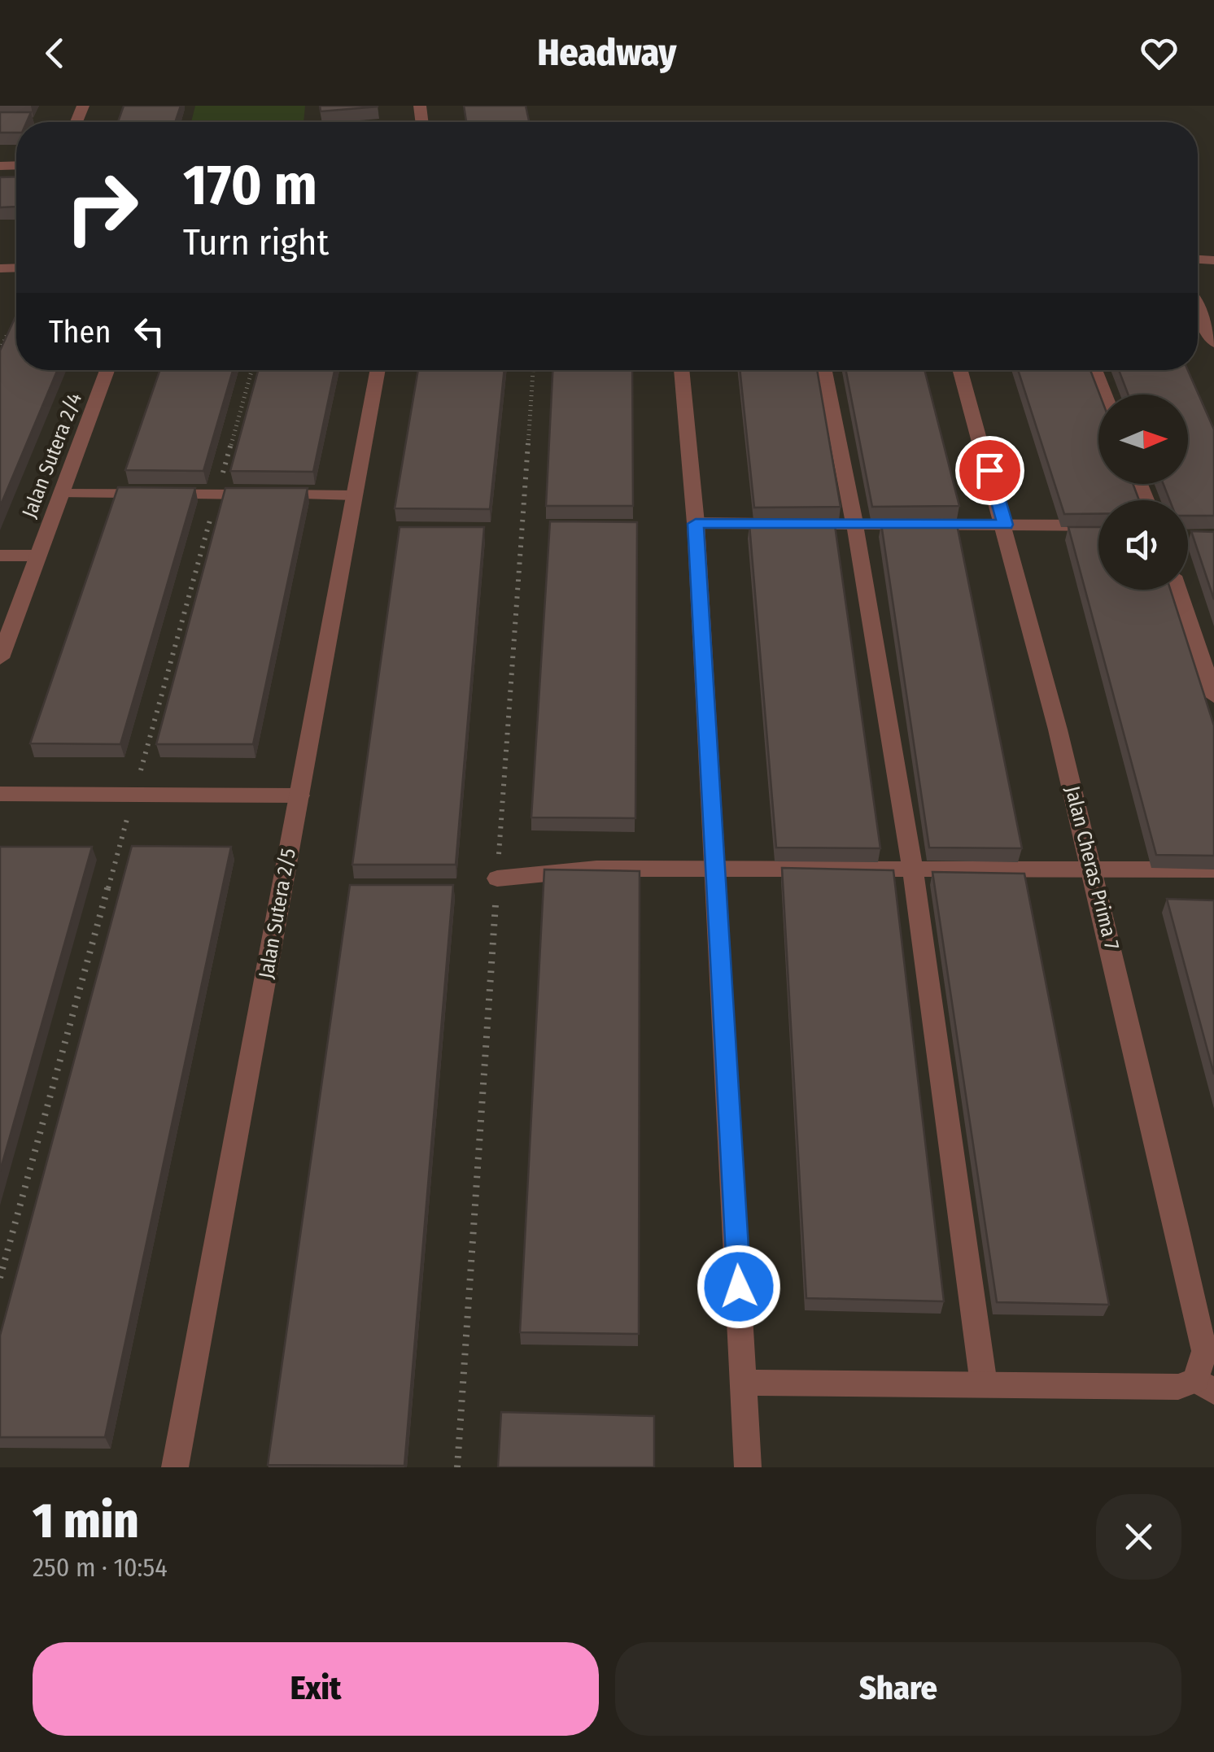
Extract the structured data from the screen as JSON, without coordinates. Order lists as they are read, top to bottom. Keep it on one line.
{"streets":{"street":["Jalan Sutera 2/4","Jalan Cheras Prima 7","Jalan Sutera 2/5"]},"north":"right","page":{"header":"Headway","turn":["170 m","Turn right"],"then":"Then","heading":["1 min","250 m · 10:54"],"buttons":["Exit","Share"]}}
